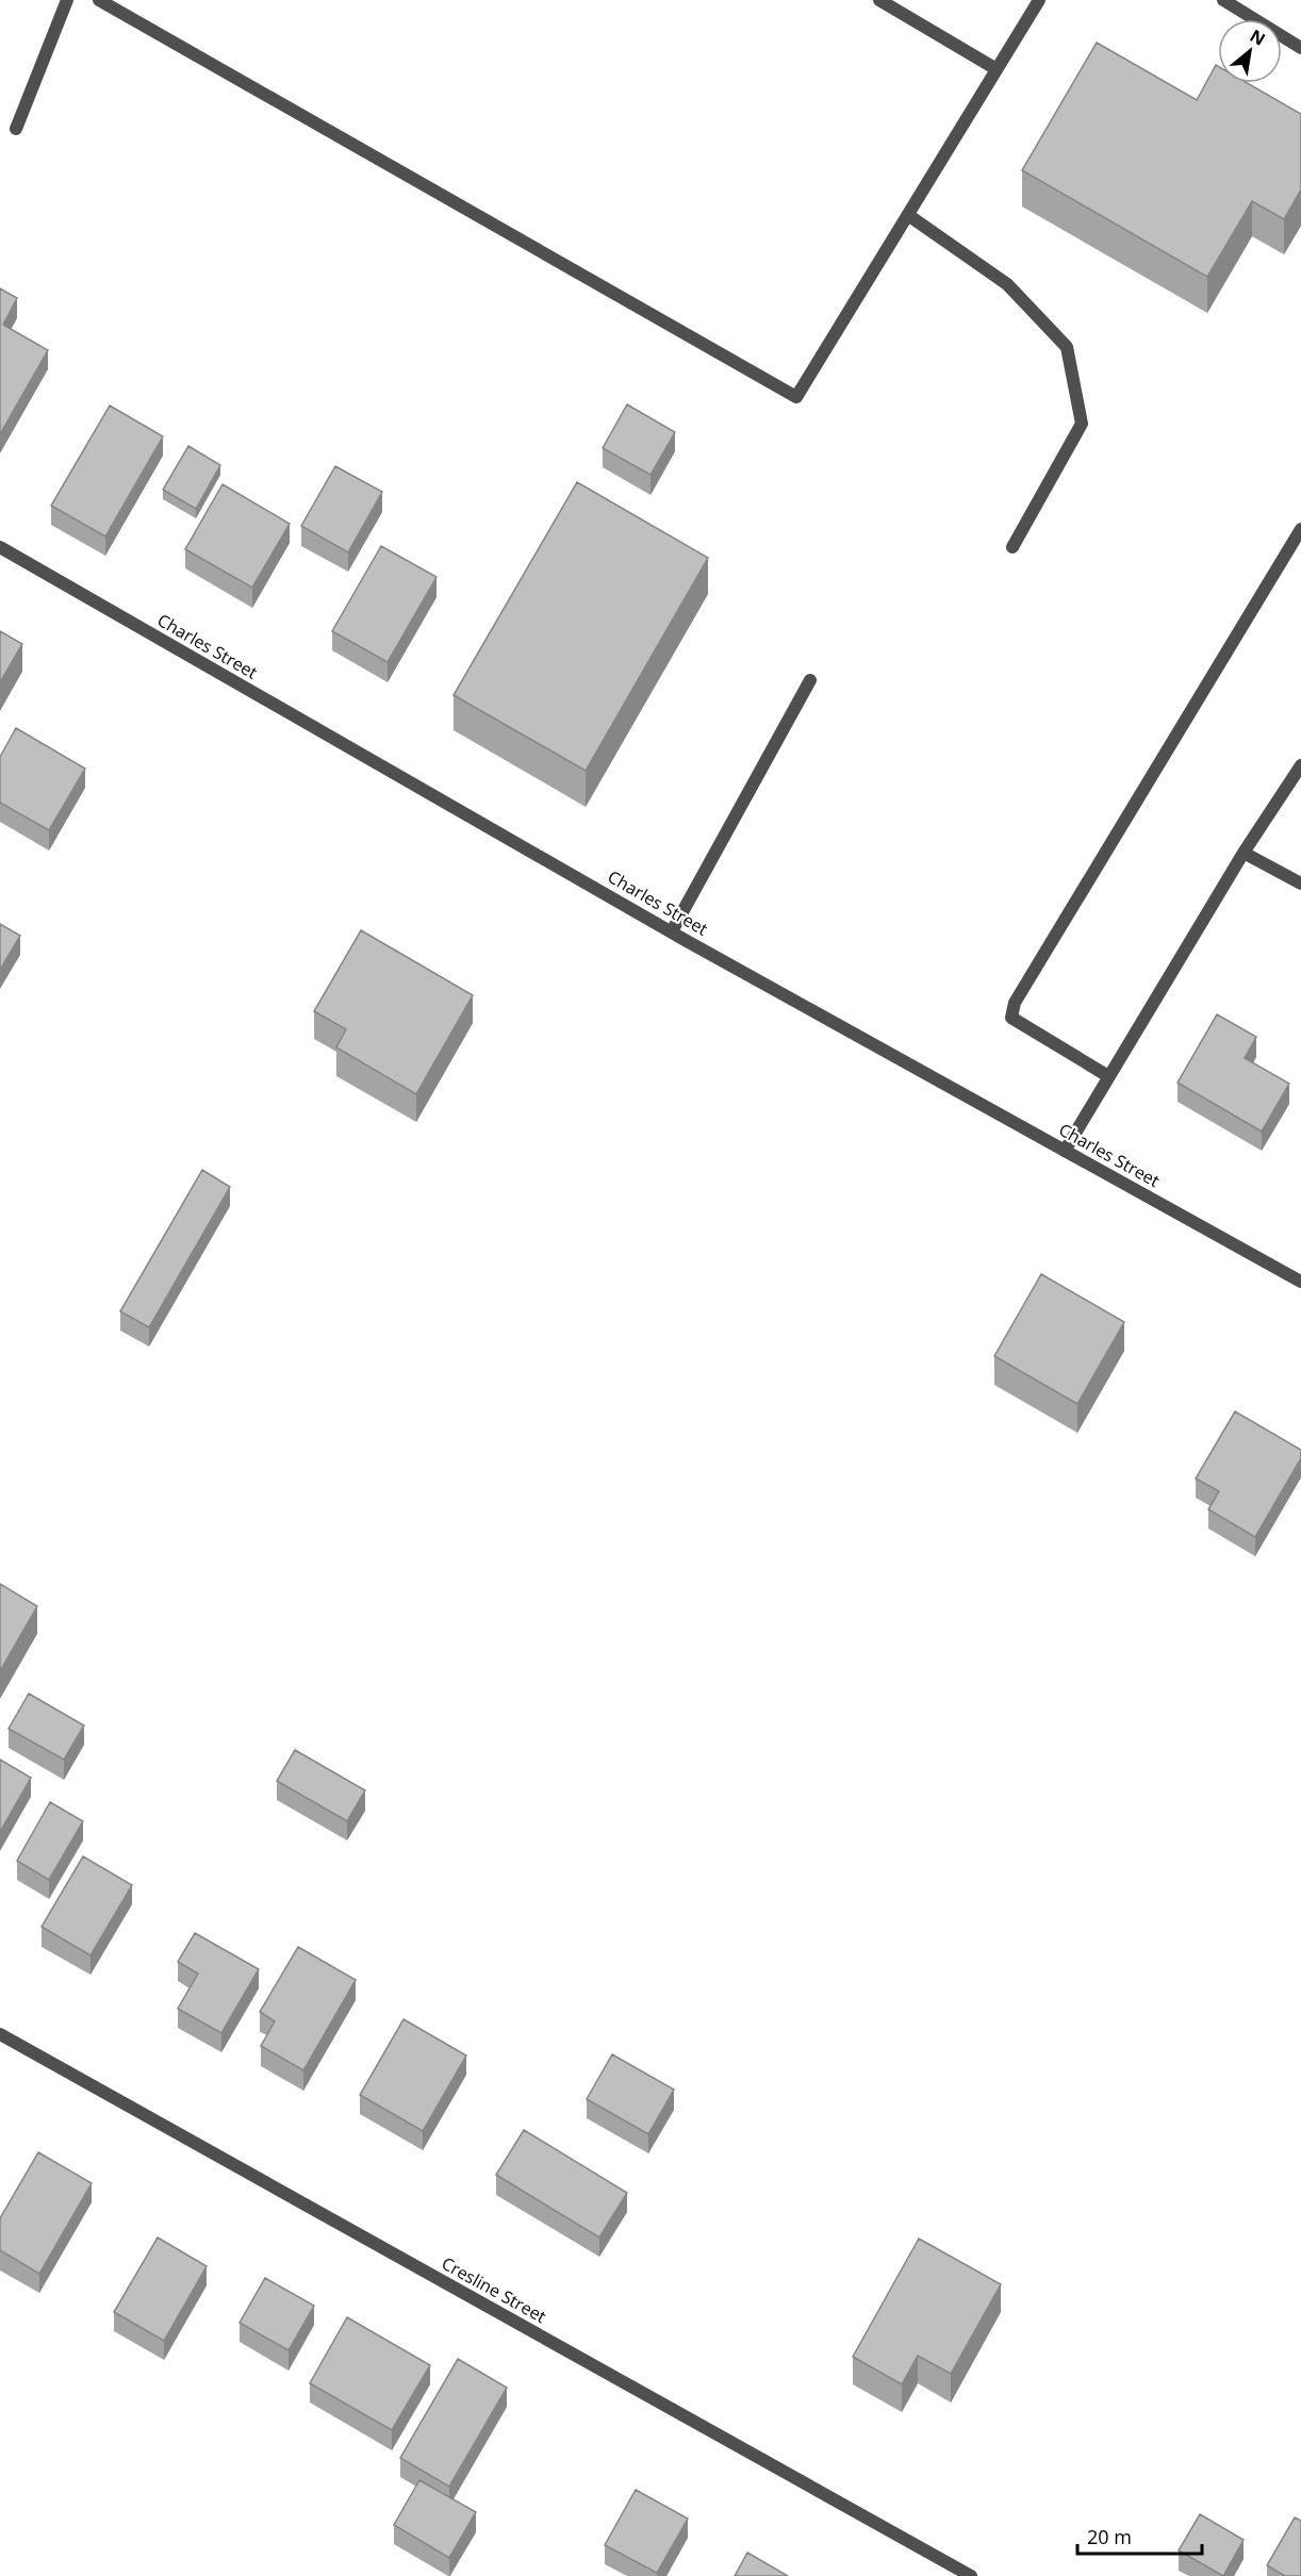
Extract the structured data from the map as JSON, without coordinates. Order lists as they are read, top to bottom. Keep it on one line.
{"streets":{"street":["Charles Street","Cresline Street"]},"scale_bar":"20 m","north":"top right"}
